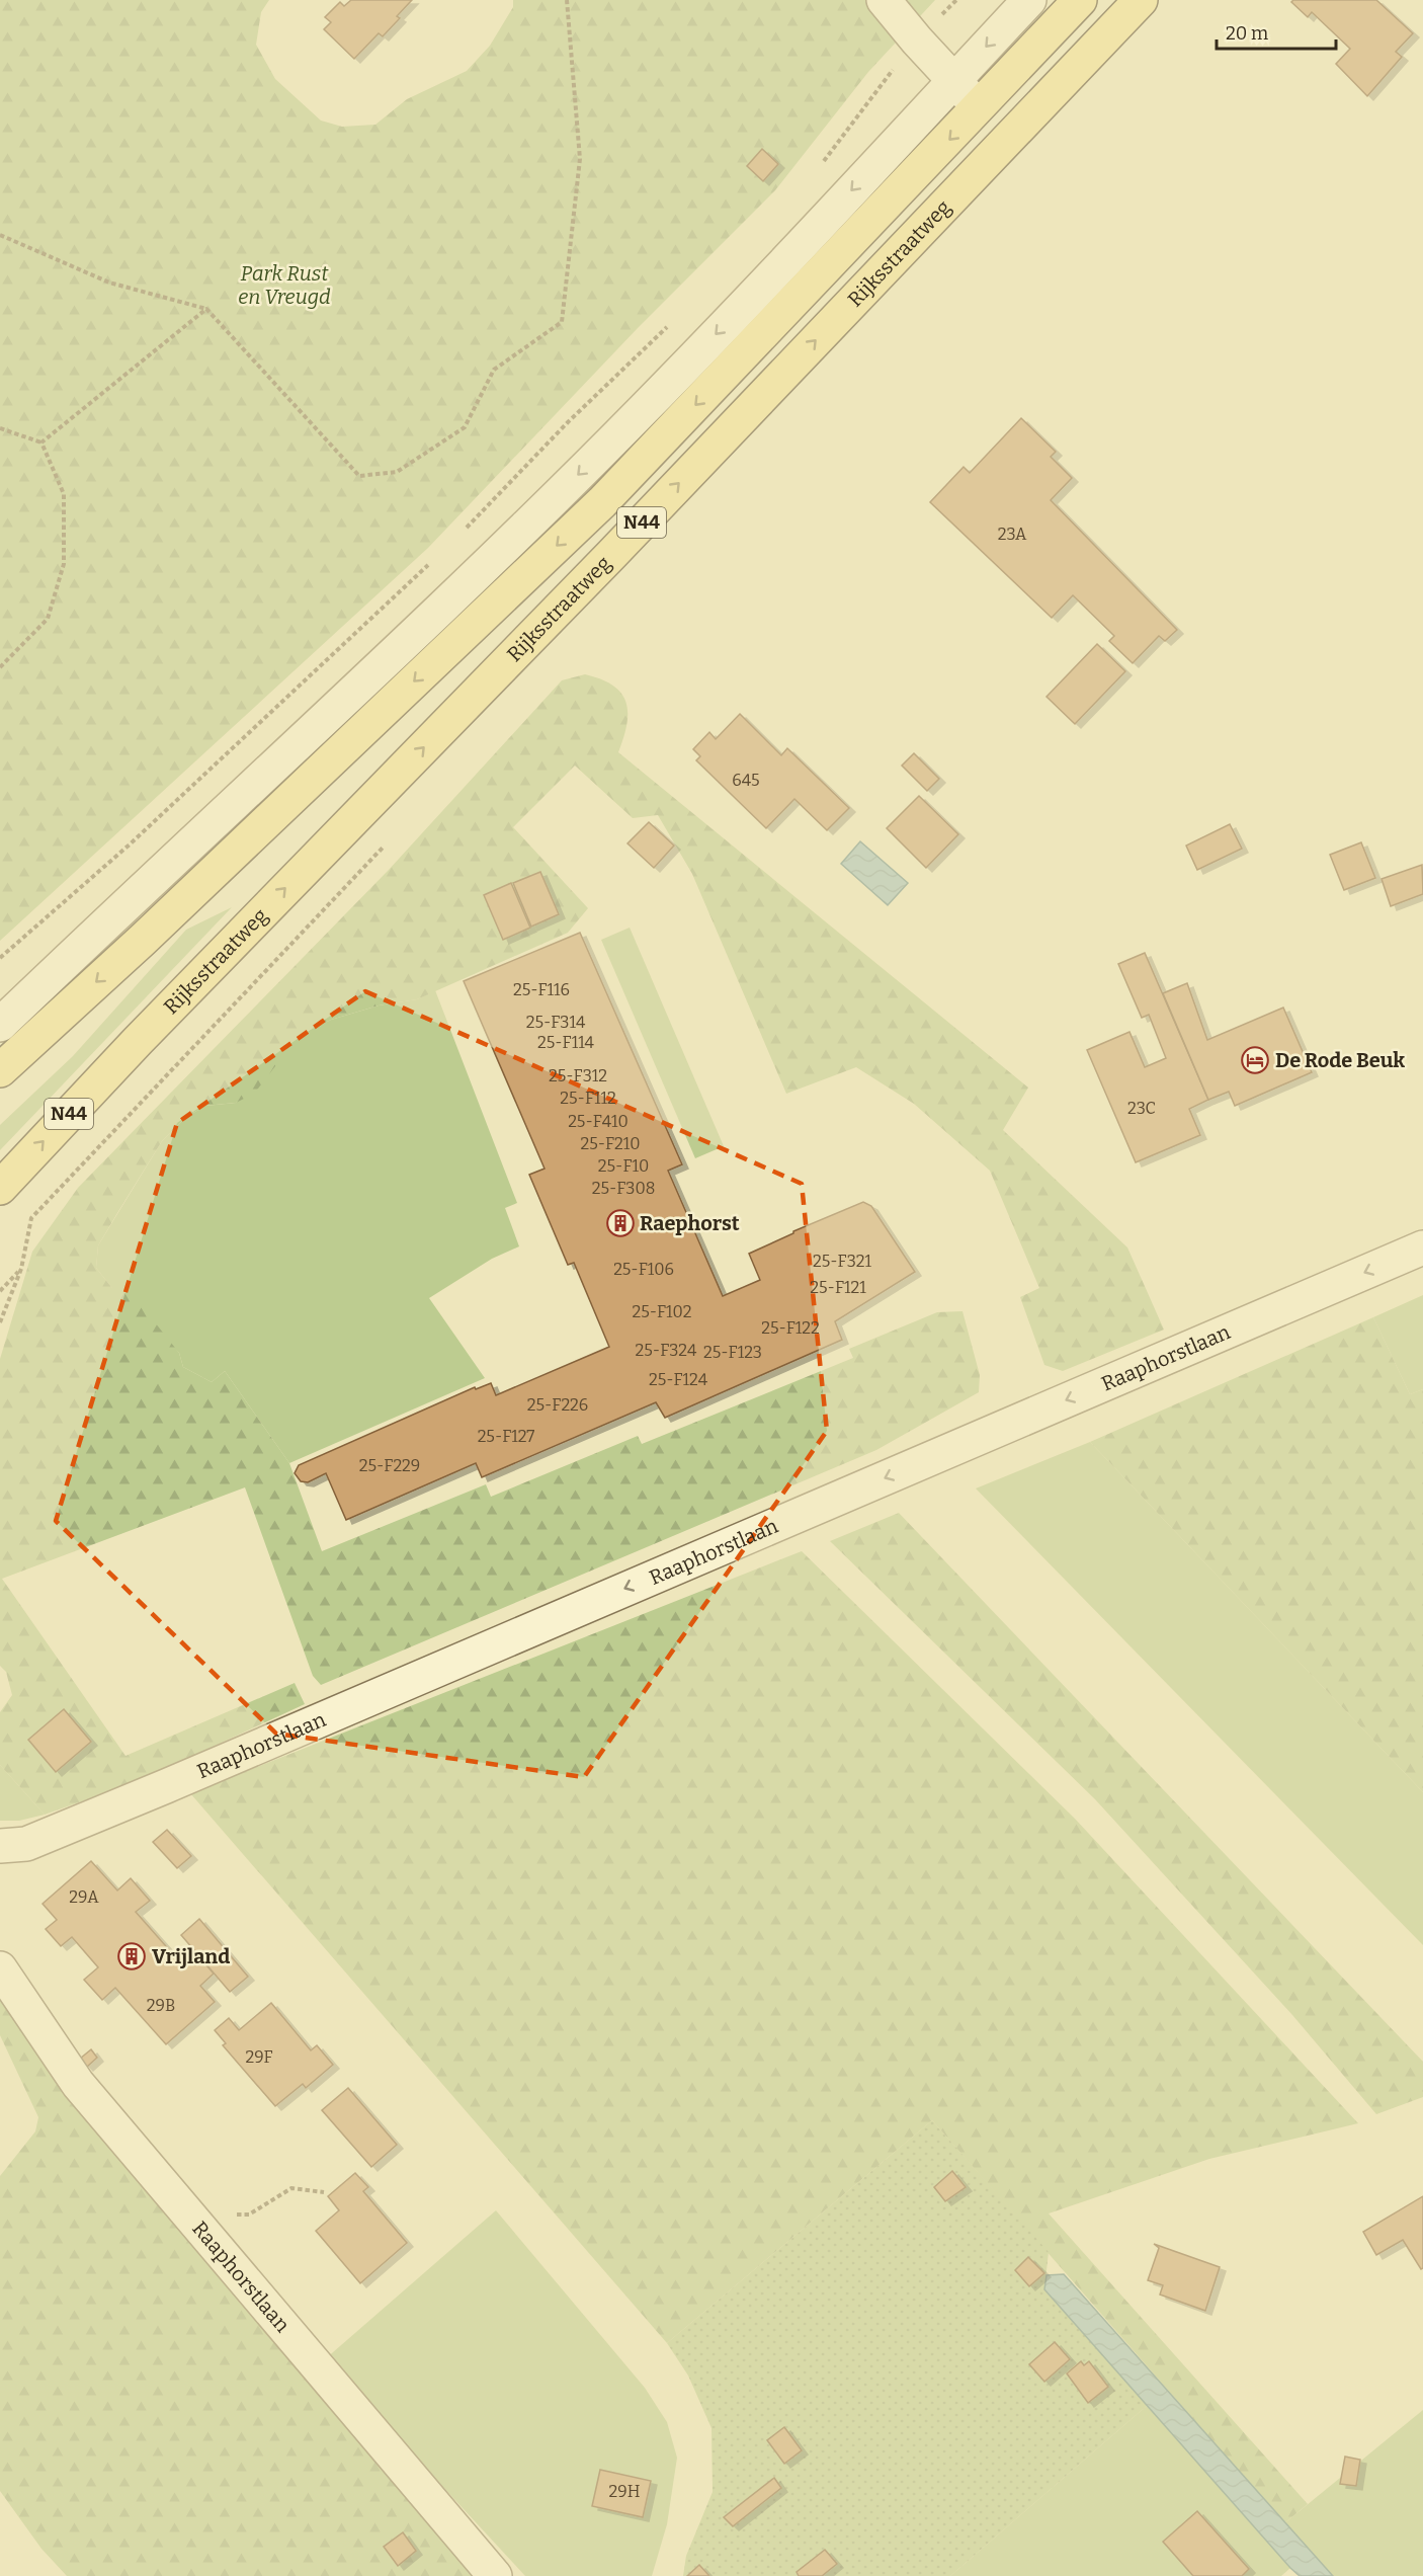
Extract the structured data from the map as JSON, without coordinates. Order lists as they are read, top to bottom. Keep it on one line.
{"streets":{"main road":["Rijksstraatweg","N44"],"street":["Raaphorstlaan"]},"one_way":["Raaphorstlaan"],"parks":["Park Rust en Vreugd"],"places":{"hotel":["De Rode Beuk"],"building":["Raephorst","Vrijland"]},"house_numbers":["23A","645","25-F116","25-F314","25-F114","25-F312","25-F112","23C","25-F410","25-F210","25-F10","25-F308","25-F321","25-F106","25-F121","25-F102","25-F122","25-F324","25-F123","25-F124","25-F226","25-F127","25-F229","29A","29B","29F","29H"],"scale_bar":"20 m"}
